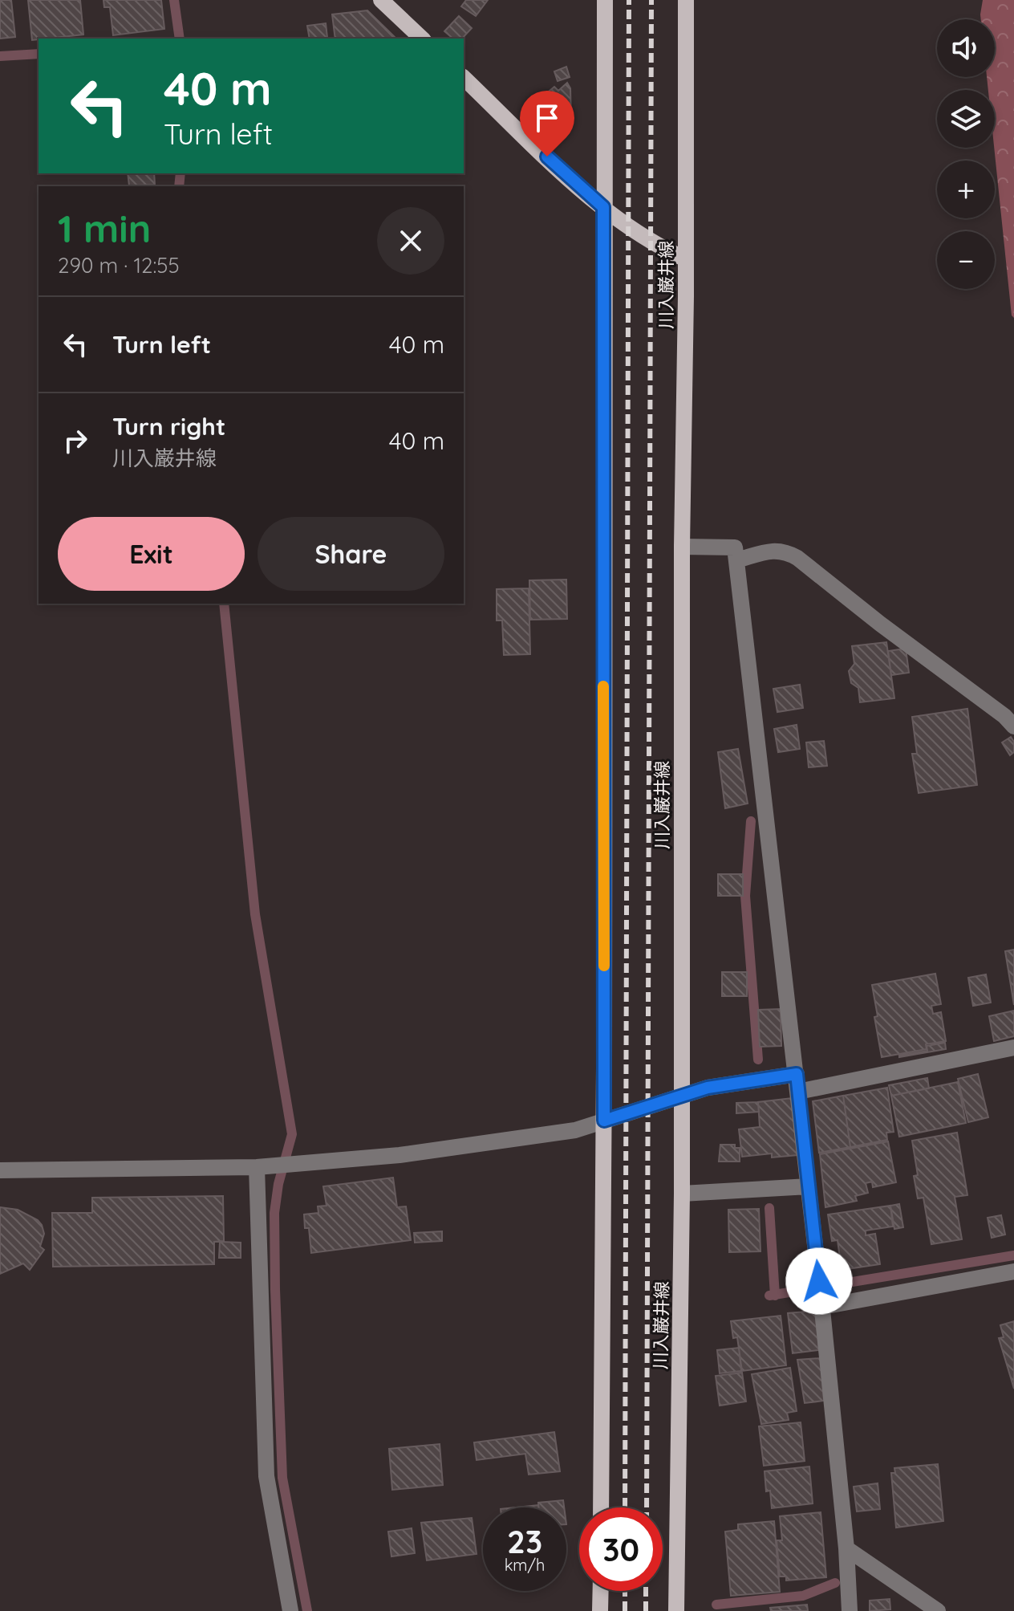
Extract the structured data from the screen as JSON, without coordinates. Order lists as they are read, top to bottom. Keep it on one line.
{"streets":{"main road":["川入巌井線"]},"page":{"map_buttons":["+","−"],"turn":["40 m","Turn left"],"heading":["1 min","290 m · 12:55"],"list":[{"name":"Turn left","value":"40 m"},{"name":"Turn right","note":"川入巌井線","value":"40 m"}],"buttons":["Exit","Share"],"speed":"23 km/h","limit":"30"}}
